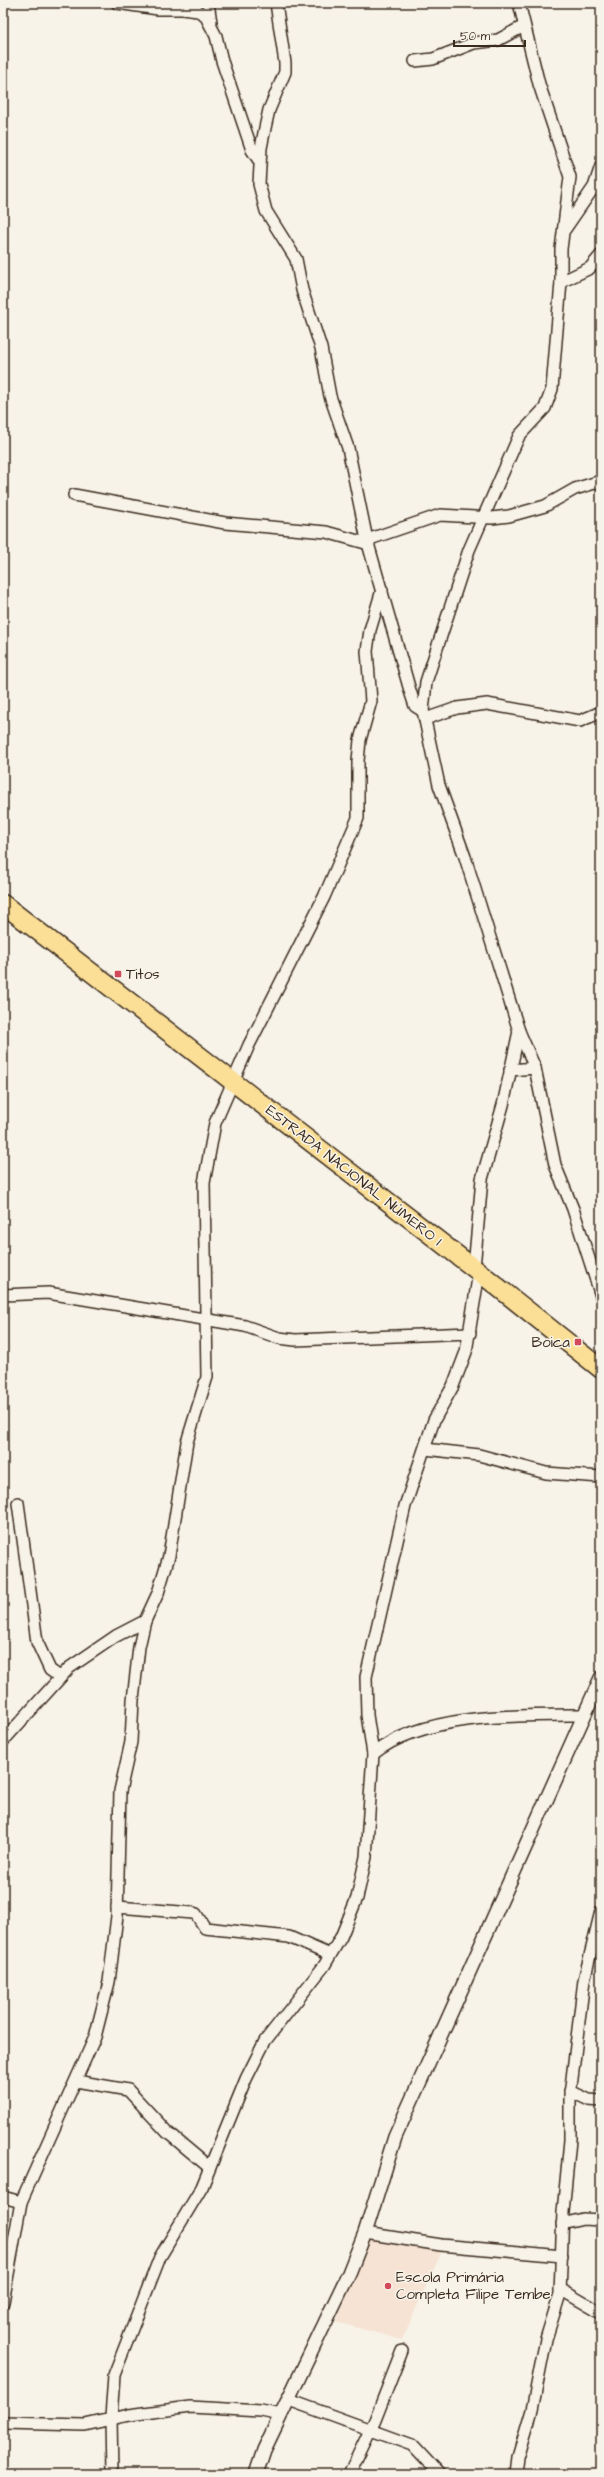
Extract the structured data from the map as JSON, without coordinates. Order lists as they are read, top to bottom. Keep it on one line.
{"streets":{"highway":["ESTRADA NACIONAL NÚMERO 1"]},"places":{"transit":["Titos","Boica"],"other":["Escola Primária Completa Filipe Tembe"]},"scale_bar":"50 m"}
